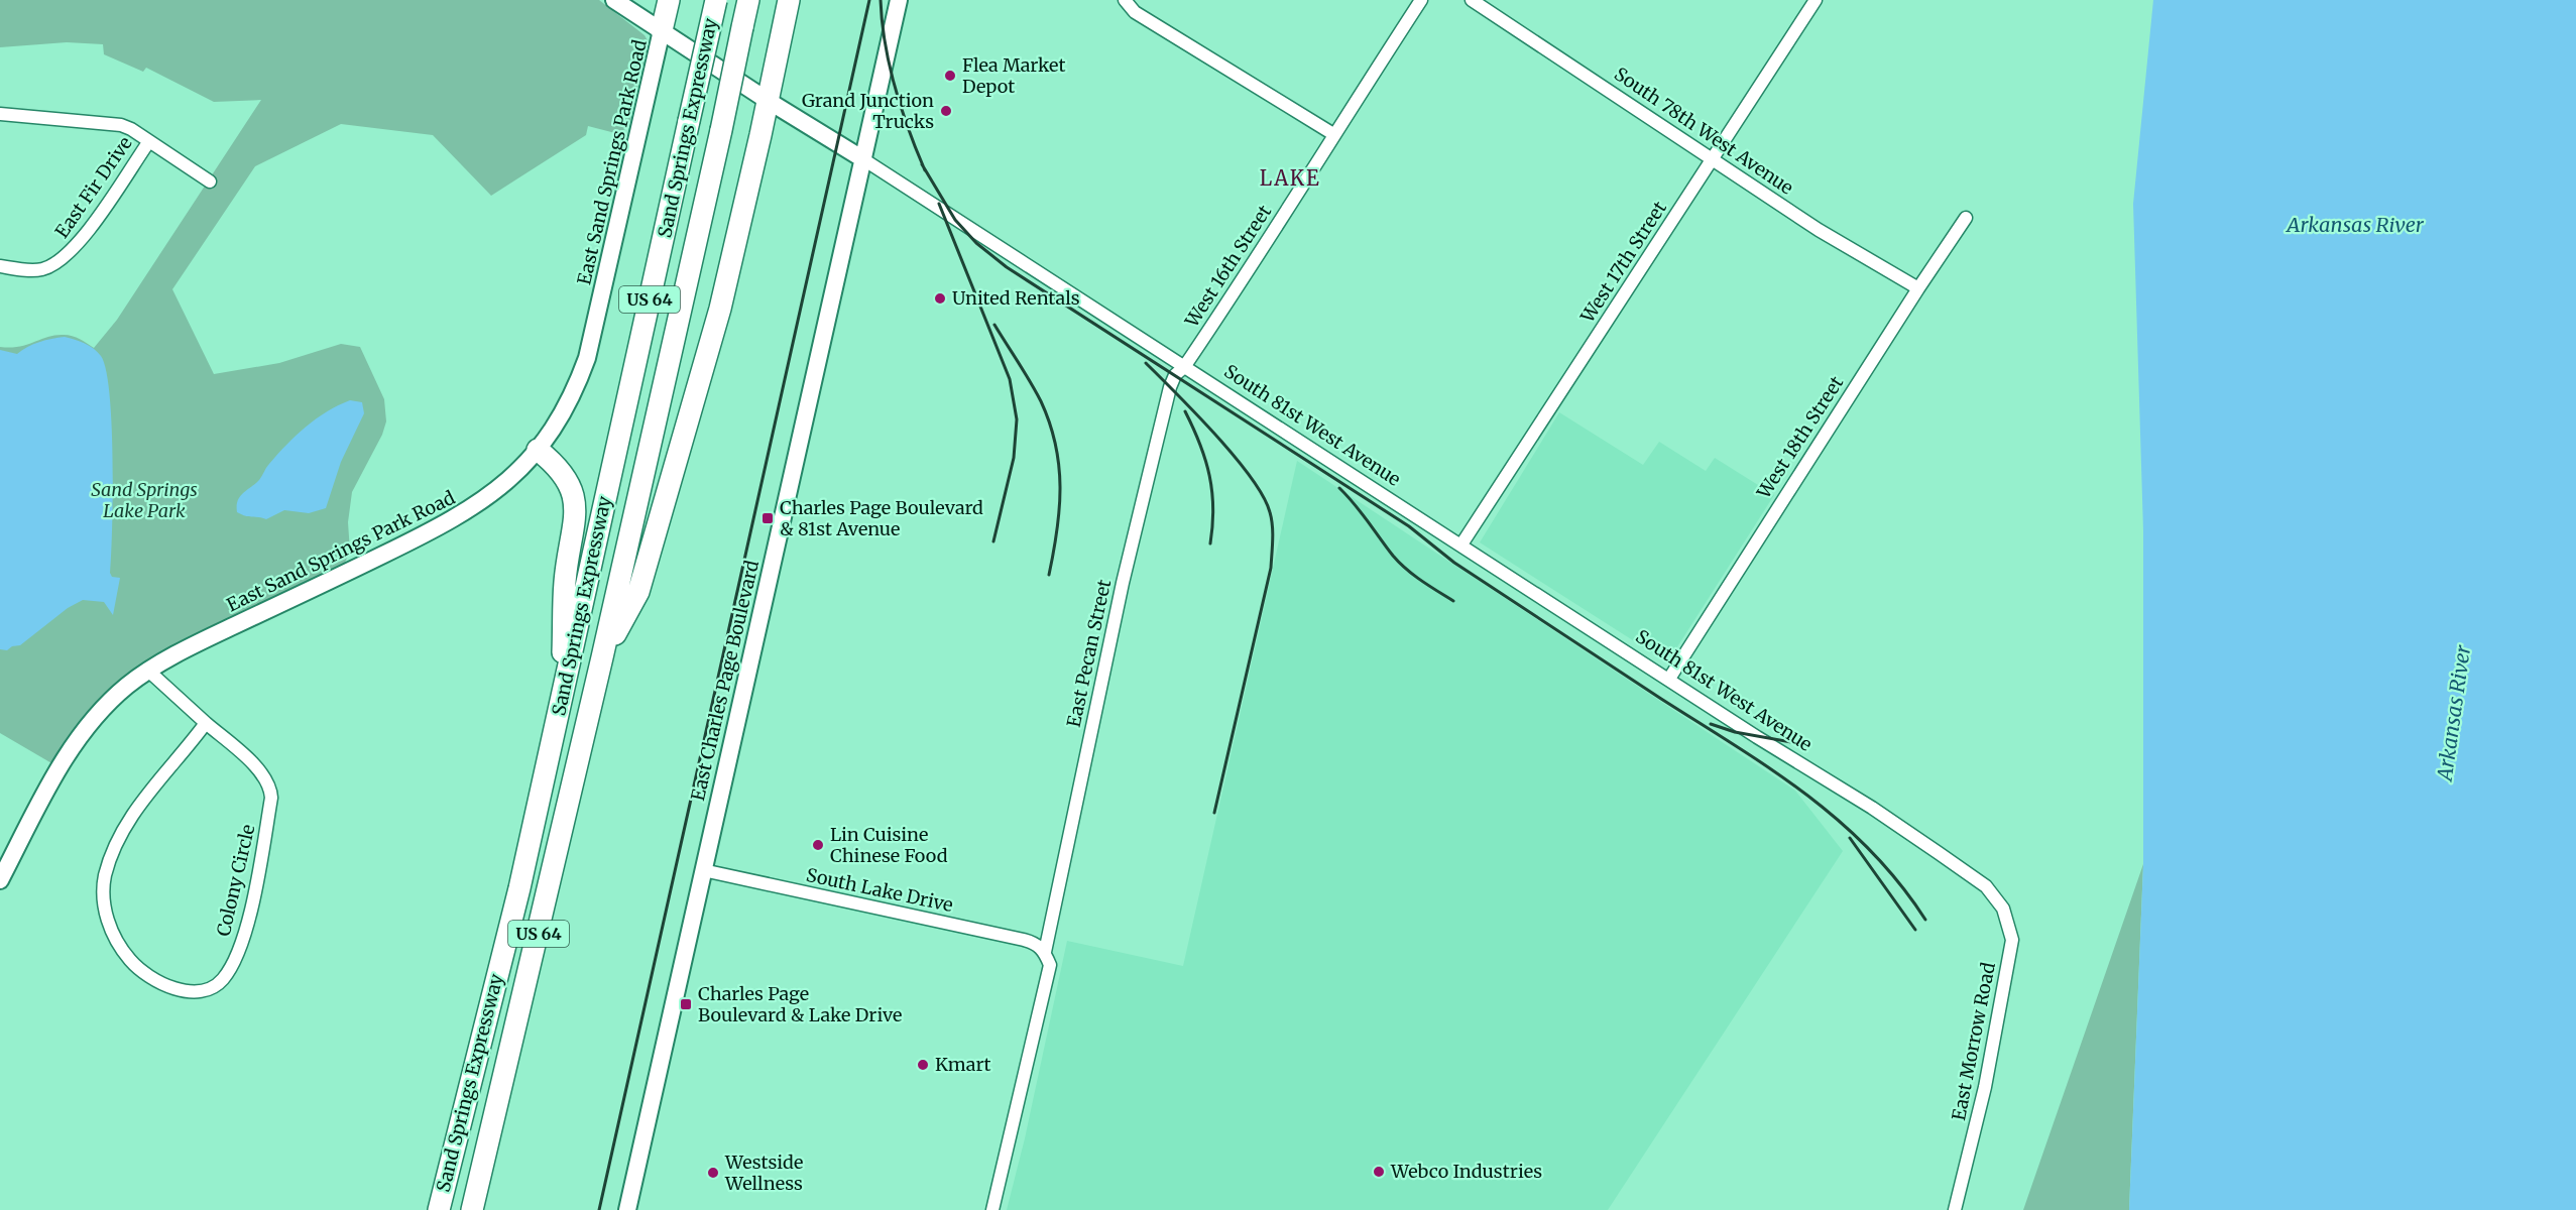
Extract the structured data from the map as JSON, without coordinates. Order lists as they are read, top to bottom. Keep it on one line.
{"streets":{"highway":["Sand Springs Expressway","US 64"],"street":["South 78th West Avenue","East Sand Springs Park Road","East Fir Drive","West 17th Street","West 16th Street","South 81st West Avenue","West 18th Street","East Pecan Street","East Charles Page Boulevard","Colony Circle","South Lake Drive","East Morrow Road"]},"crossings":[["South 78th West Avenue","West 17th Street"],["South 78th West Avenue","West 18th Street"],["East Sand Springs Park Road","South 81st West Avenue"],["East Sand Springs Park Road","Colony Circle"],["West 17th Street","South 81st West Avenue"],["West 16th Street","South 81st West Avenue"],["West 16th Street","East Pecan Street"],["South 81st West Avenue","West 18th Street"],["South 81st West Avenue","East Pecan Street"],["South 81st West Avenue","East Charles Page Boulevard"],["South 81st West Avenue","East Morrow Road"],["East Pecan Street","South Lake Drive"],["East Charles Page Boulevard","South Lake Drive"]],"districts":["LAKE"],"water":["Arkansas River"],"parks":["Sand Springs Lake Park"],"places":{"other":["Flea Market Depot","Grand Junction Trucks","United Rentals","Lin Cuisine Chinese Food","Kmart","Webco Industries","Westside Wellness"],"transit":["Charles Page Boulevard & 81st Avenue","Charles Page Boulevard & Lake Drive"]}}
